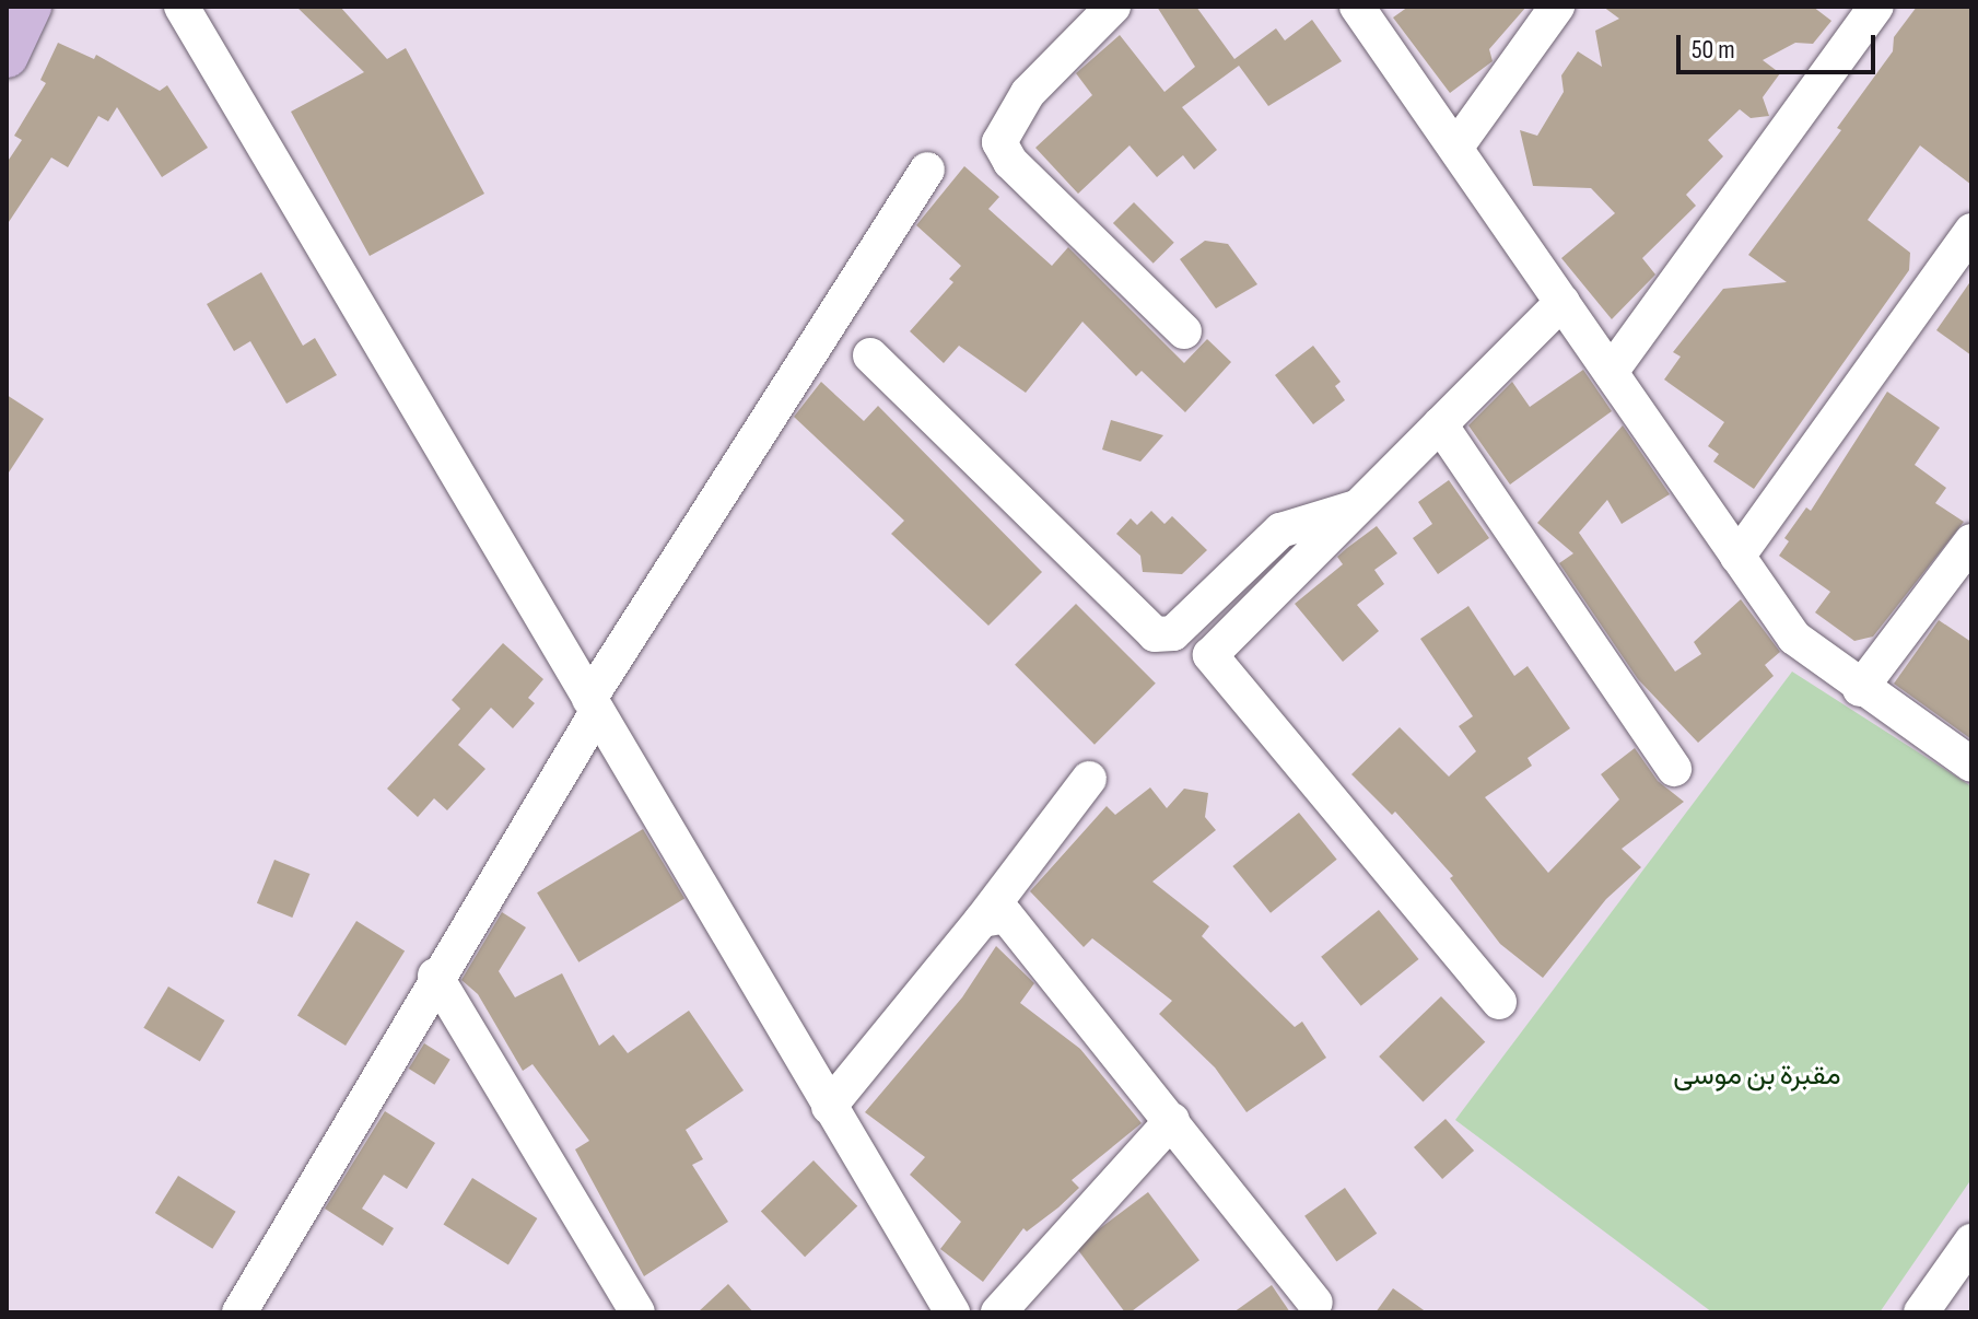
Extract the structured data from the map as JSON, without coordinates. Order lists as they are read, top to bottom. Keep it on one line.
{"parks":["مقبرة بن موسى"],"scale_bar":"50 m"}
